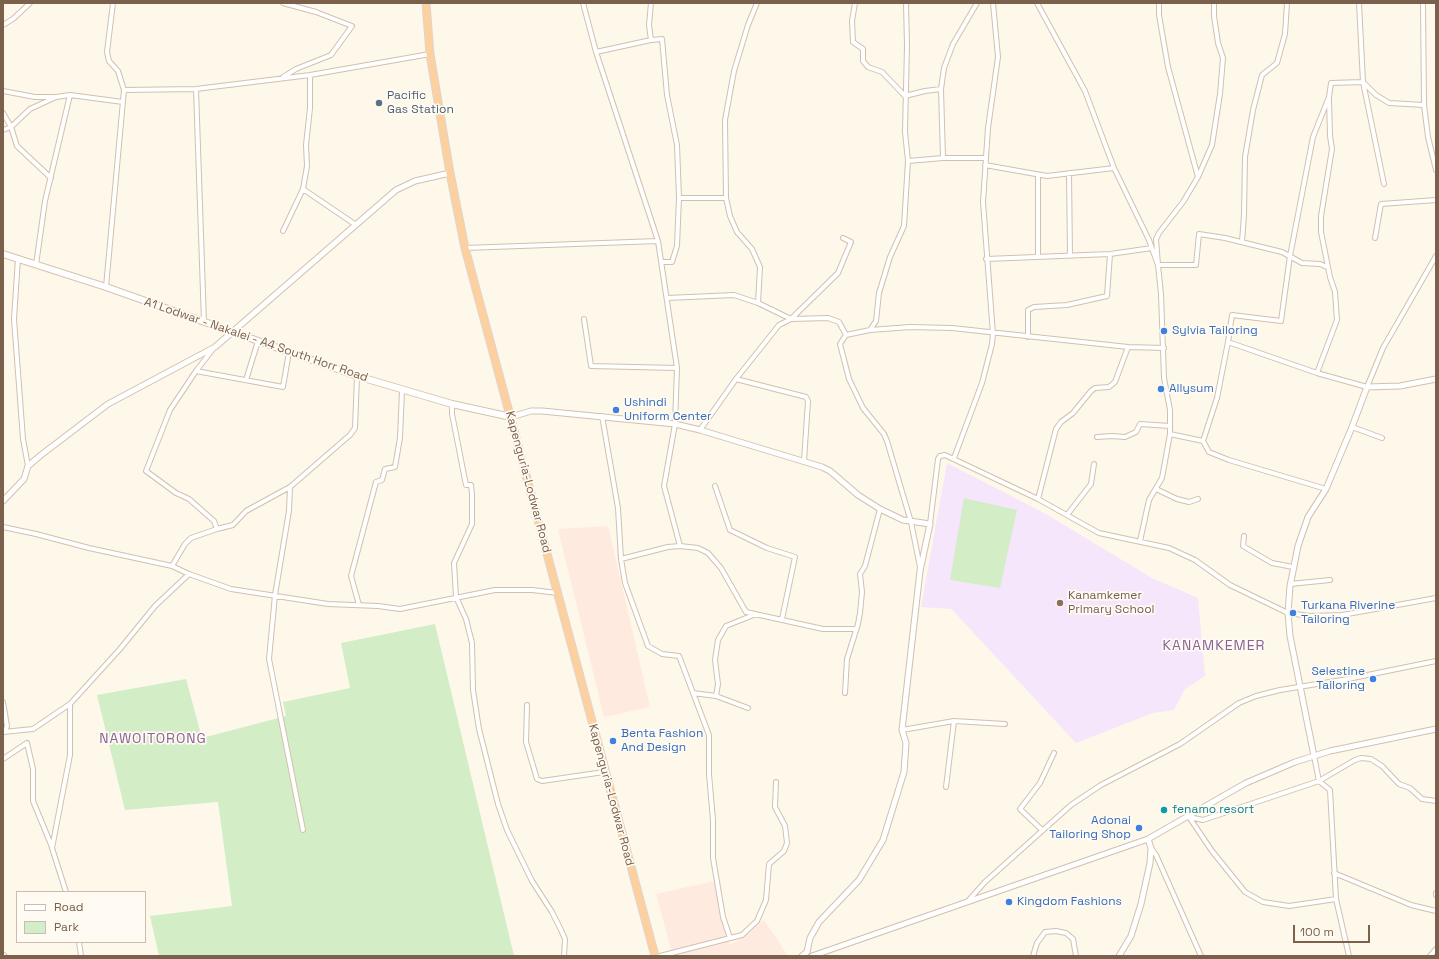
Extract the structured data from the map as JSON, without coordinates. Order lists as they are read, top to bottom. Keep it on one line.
{"streets":{"highway":["Kapenguria-Lodwar Road"],"main road":["A1 Lodwar - Nakalei - A4 South Horr Road"]},"crossings":[["A1 Lodwar - Nakalei - A4 South Horr Road","Kapenguria-Lodwar Road"]],"districts":["KANAMKEMER","NAWOITORONG"],"places":["Pacific Gas Station","Sylvia Tailoring","Allysum","Ushindi Uniform Center","Kanamkemer Primary School","Turkana Riverine Tailoring","Selestine Tailoring","Benta Fashion And Design","fenamo resort","Adonai Tailoring Shop","Kingdom Fashions"],"legend":["Road","Park"],"scale_bar":"100 m"}
